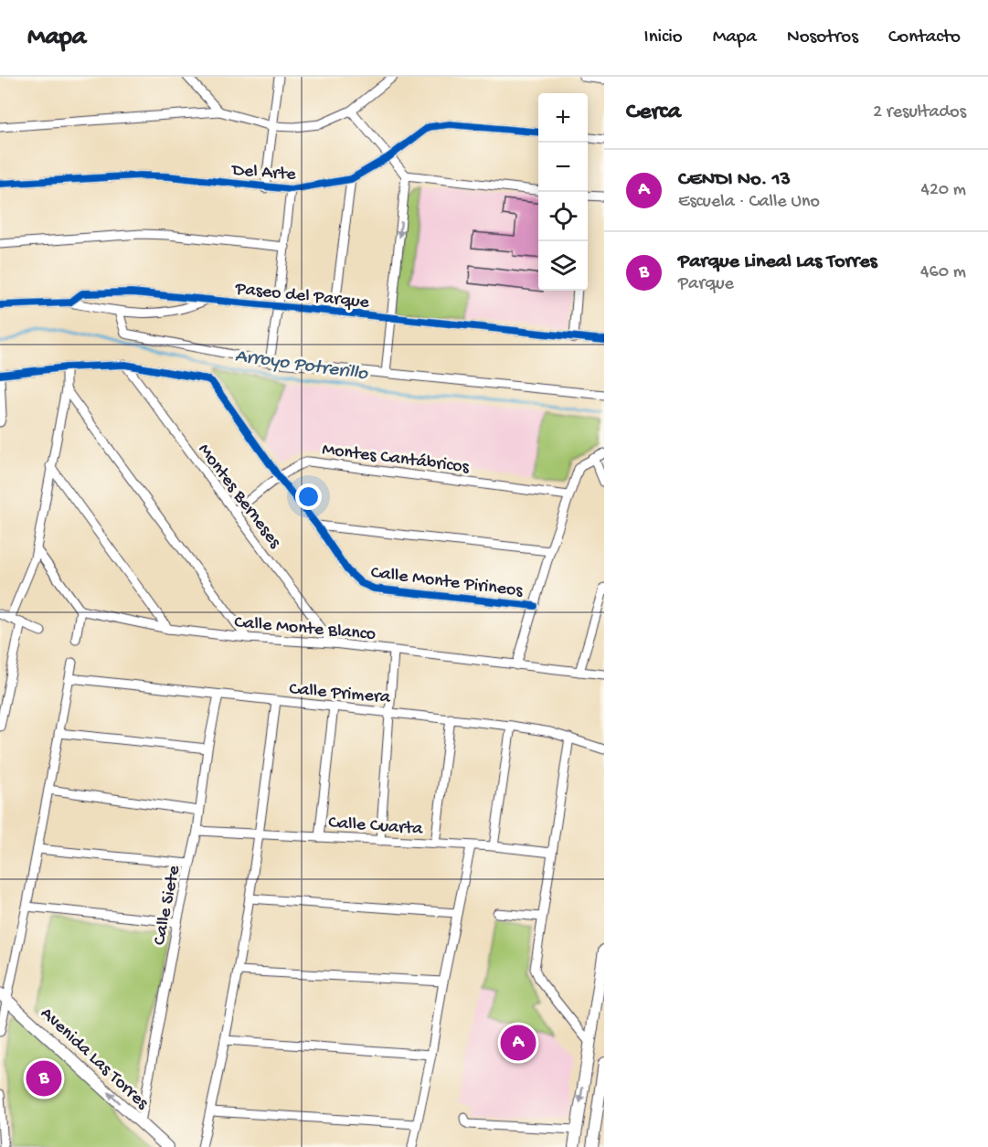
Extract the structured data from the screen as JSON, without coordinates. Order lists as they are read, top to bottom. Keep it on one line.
{"streets":{"street":["Del Arte","Paseo del Parque","Montes Cantábricos","Montes Berneses","Calle Monte Pirineos","Calle Monte Blanco","Calle Primera","Calle Cuarta","Calle Siete","Avenida Las Torres"]},"crossings":[["Montes Cantábricos","Montes Berneses"],["Montes Cantábricos","Calle Monte Pirineos"],["Montes Berneses","Calle Monte Pirineos"],["Montes Berneses","Calle Monte Blanco"],["Calle Primera","Calle Siete"],["Calle Cuarta","Calle Siete"],["Calle Siete","Avenida Las Torres"]],"one_way":["Avenida Las Torres"],"water":["Arroyo Potrerillo"],"page":{"header":"Mapa","nav":["Inicio","Mapa","Nosotros","Contacto"],"heading":["Cerca","2 resultados"],"map_buttons":["+","−"],"list":[{"mark":"A","name":"CENDI No. 13","note":"Escuela · Calle Uno","value":"420 m"},{"mark":"B","name":"Parque Lineal Las Torres","note":"Parque","value":"460 m"}],"pins":["A","B"]}}
